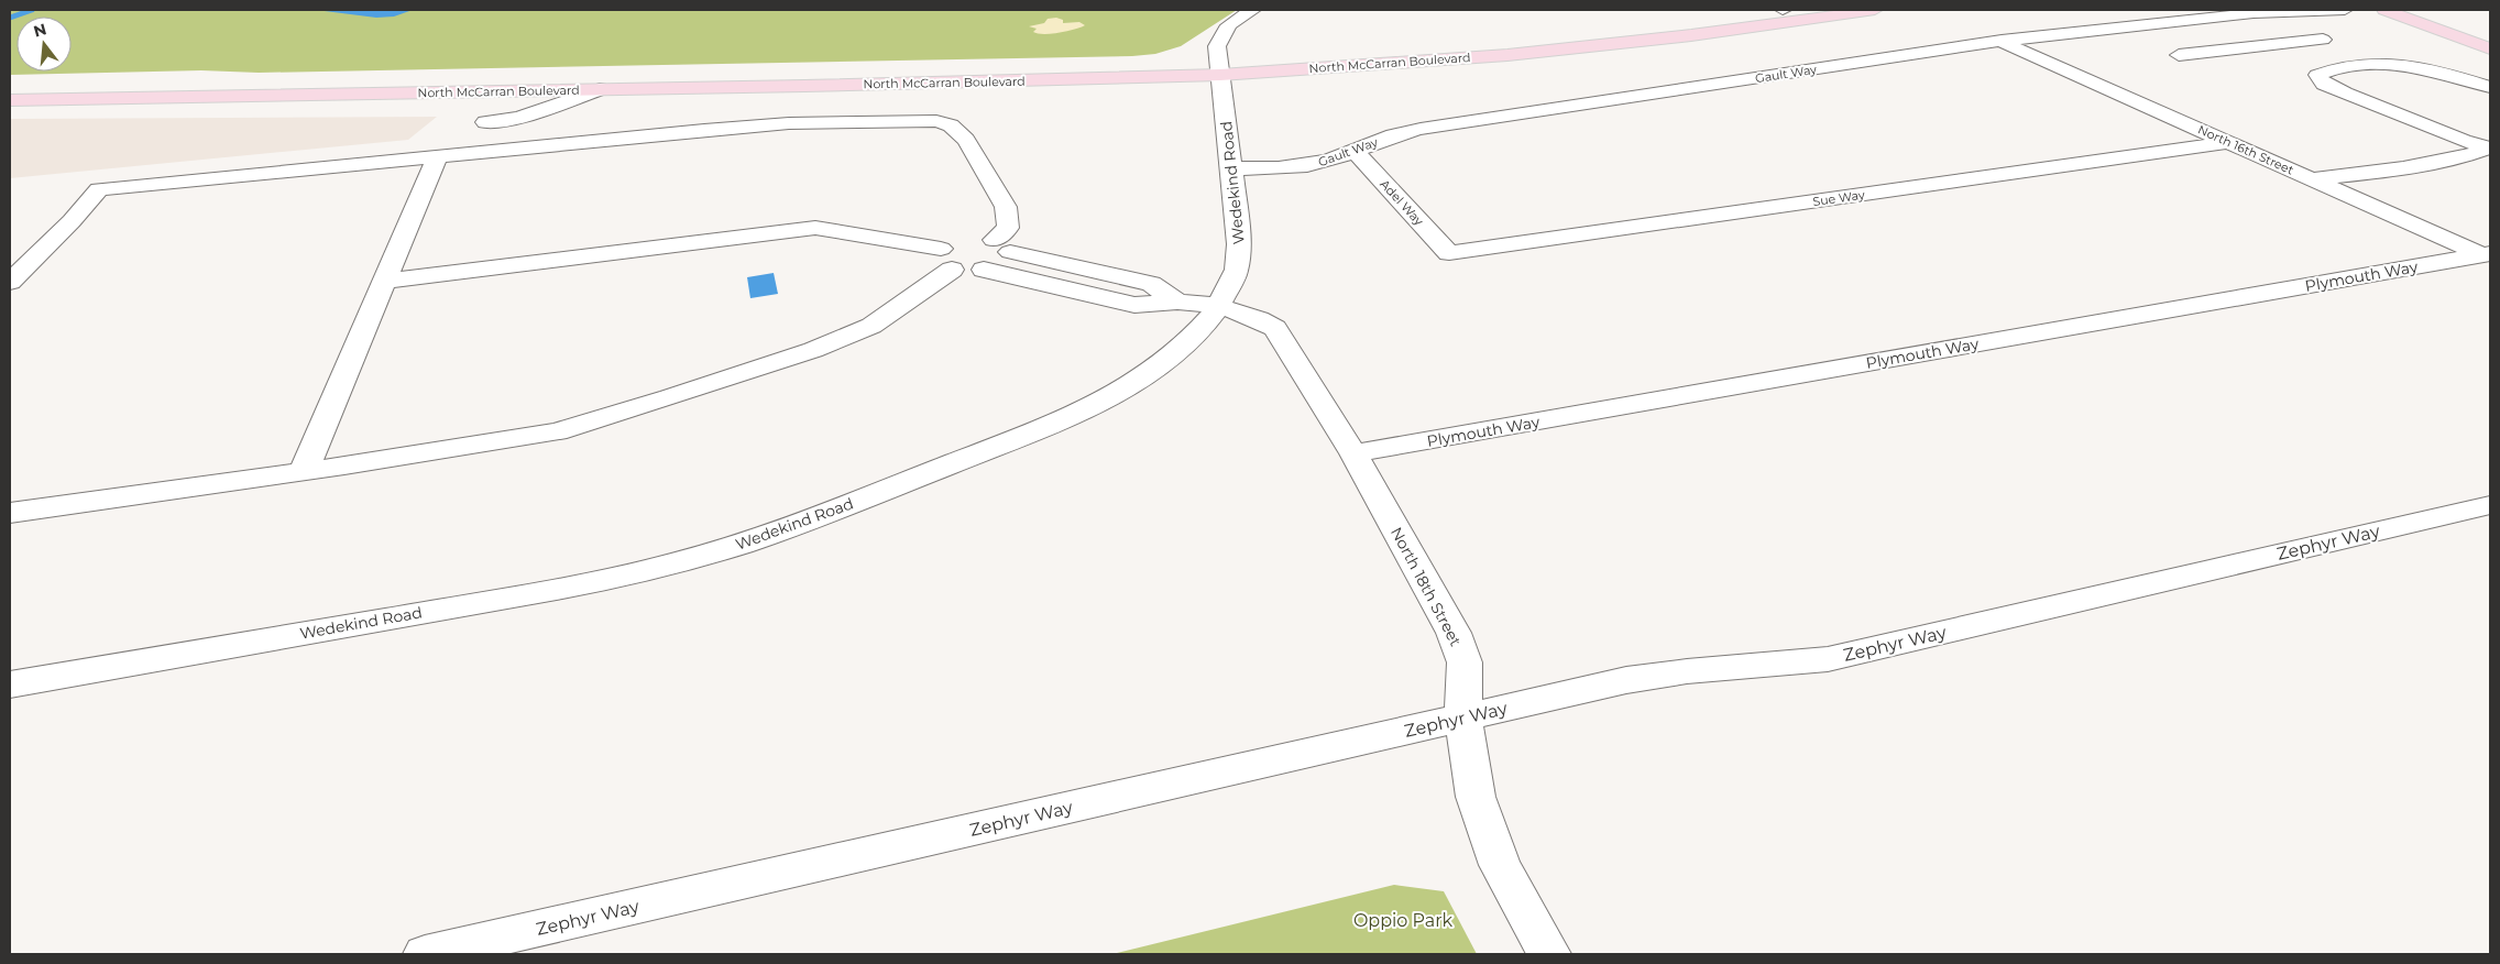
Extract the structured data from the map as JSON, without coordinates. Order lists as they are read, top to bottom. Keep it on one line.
{"streets":{"main road":["North McCarran Boulevard"],"street":["Gault Way","North 16th Street","Wedekind Road","Sue Way","Adel Way","Plymouth Way","Zephyr Way","North 18th Street"]},"crossings":[["North McCarran Boulevard","Wedekind Road"],["Gault Way","North 16th Street"],["Gault Way","Wedekind Road"],["Gault Way","Adel Way"],["North 16th Street","Sue Way"],["North 16th Street","Plymouth Way"],["Wedekind Road","North 18th Street"],["Sue Way","Adel Way"],["Plymouth Way","North 18th Street"],["Zephyr Way","North 18th Street"]],"parks":["Oppio Park"],"north":"top"}
